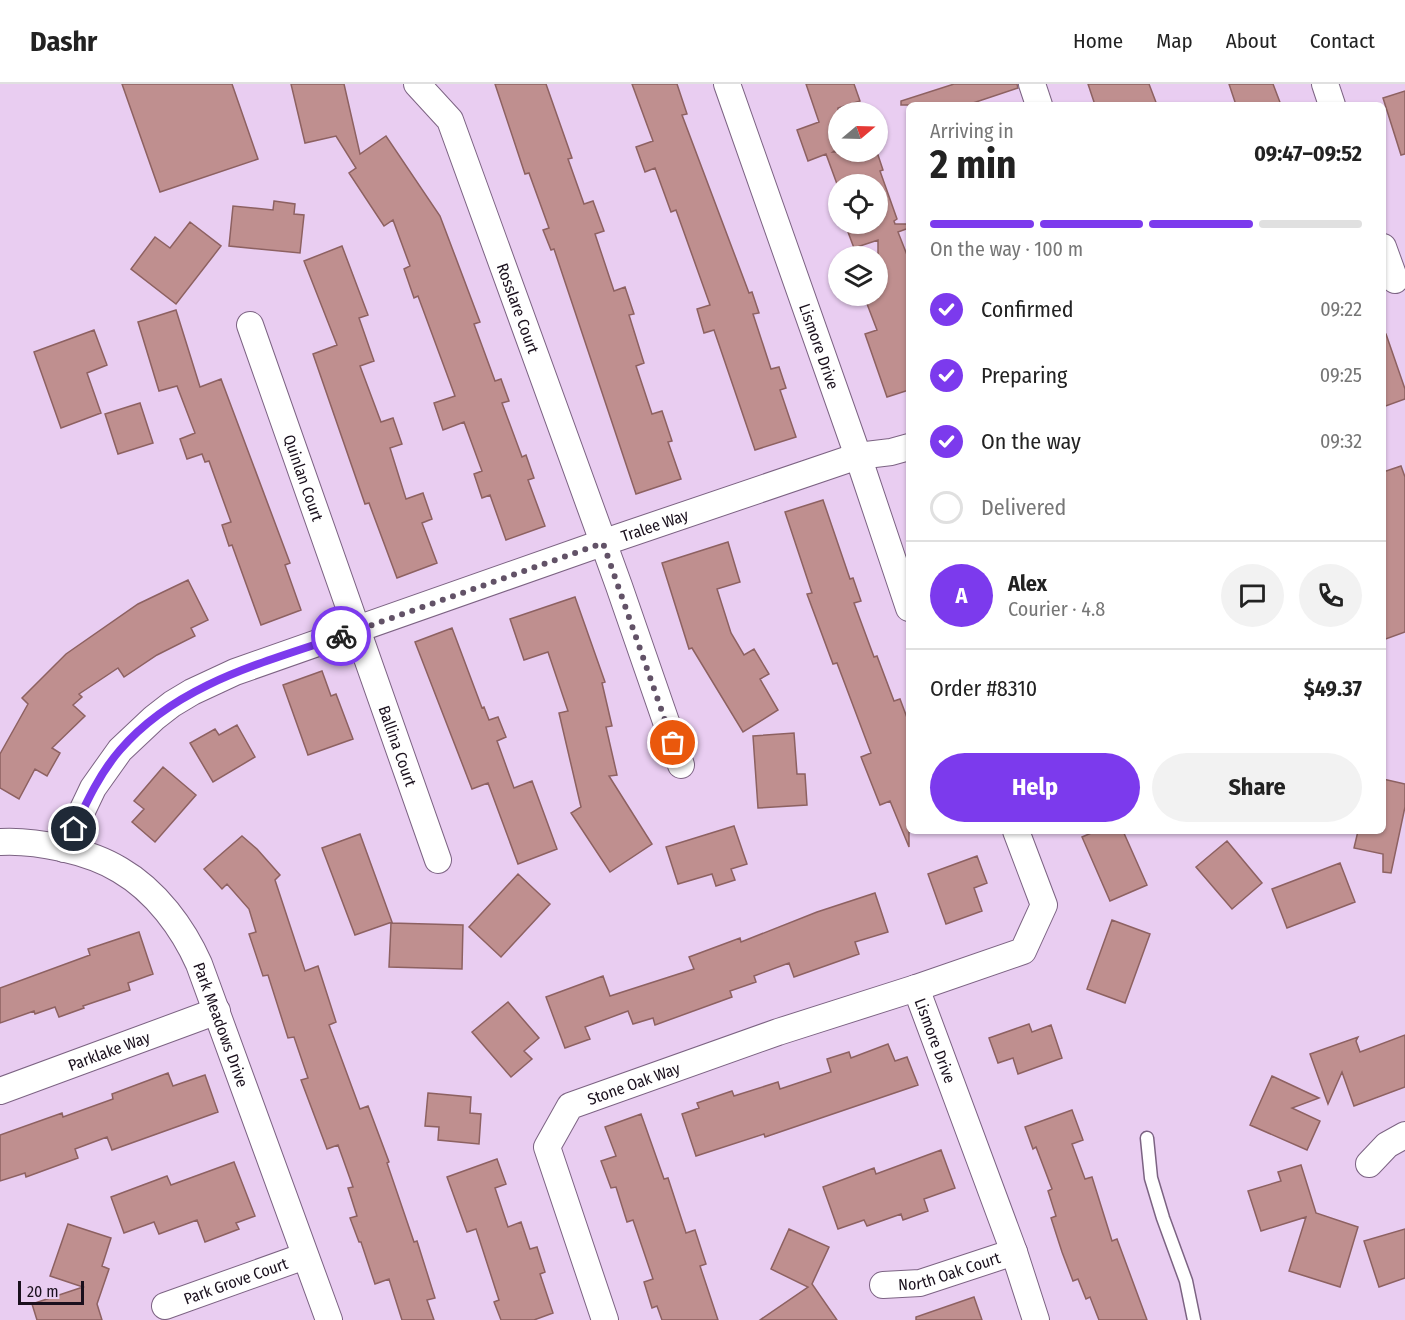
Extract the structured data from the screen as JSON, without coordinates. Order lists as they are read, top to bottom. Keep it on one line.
{"streets":{"street":["Rosslare Court","Lismore Drive","Quinlan Court","Tralee Way","Ballina Court","Park Meadows Drive","Parklake Way","Stone Oak Way","North Oak Court","Park Grove Court"]},"crossings":[["Rosslare Court","Tralee Way"],["Lismore Drive","Tralee Way"],["Lismore Drive","Stone Oak Way"],["Lismore Drive","North Oak Court"],["Quinlan Court","Tralee Way"],["Quinlan Court","Ballina Court"],["Tralee Way","Ballina Court"],["Tralee Way","Park Meadows Drive"],["Park Meadows Drive","Parklake Way"],["Park Meadows Drive","Park Grove Court"]],"scale_bar":"20 m","north":"right","page":{"header":"Dashr","nav":["Home","Map","About","Contact"],"heading":["2 min","Arriving in","09:47–09:52"],"panel":["Alex","Courier · 4.8","Order #8310","$49.37"],"bar":"On the way · 100 m","list":[["Confirmed","09:22"],["Preparing","09:25"],["On the way","09:32"],"Delivered"],"round":"A","buttons":["Help","Share"],"scale":"20 m"}}
